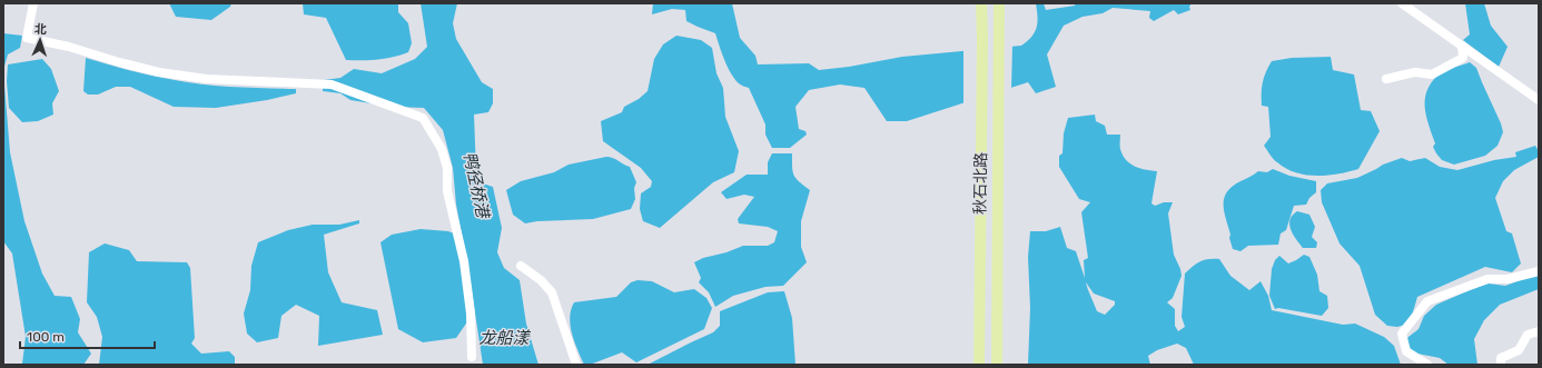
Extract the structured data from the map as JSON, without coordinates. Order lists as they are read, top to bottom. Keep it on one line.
{"streets":{"main road":["秋石北路"]},"water":["鸭径桥港","龙船漾"],"scale_bar":"100 m","north":"top"}
